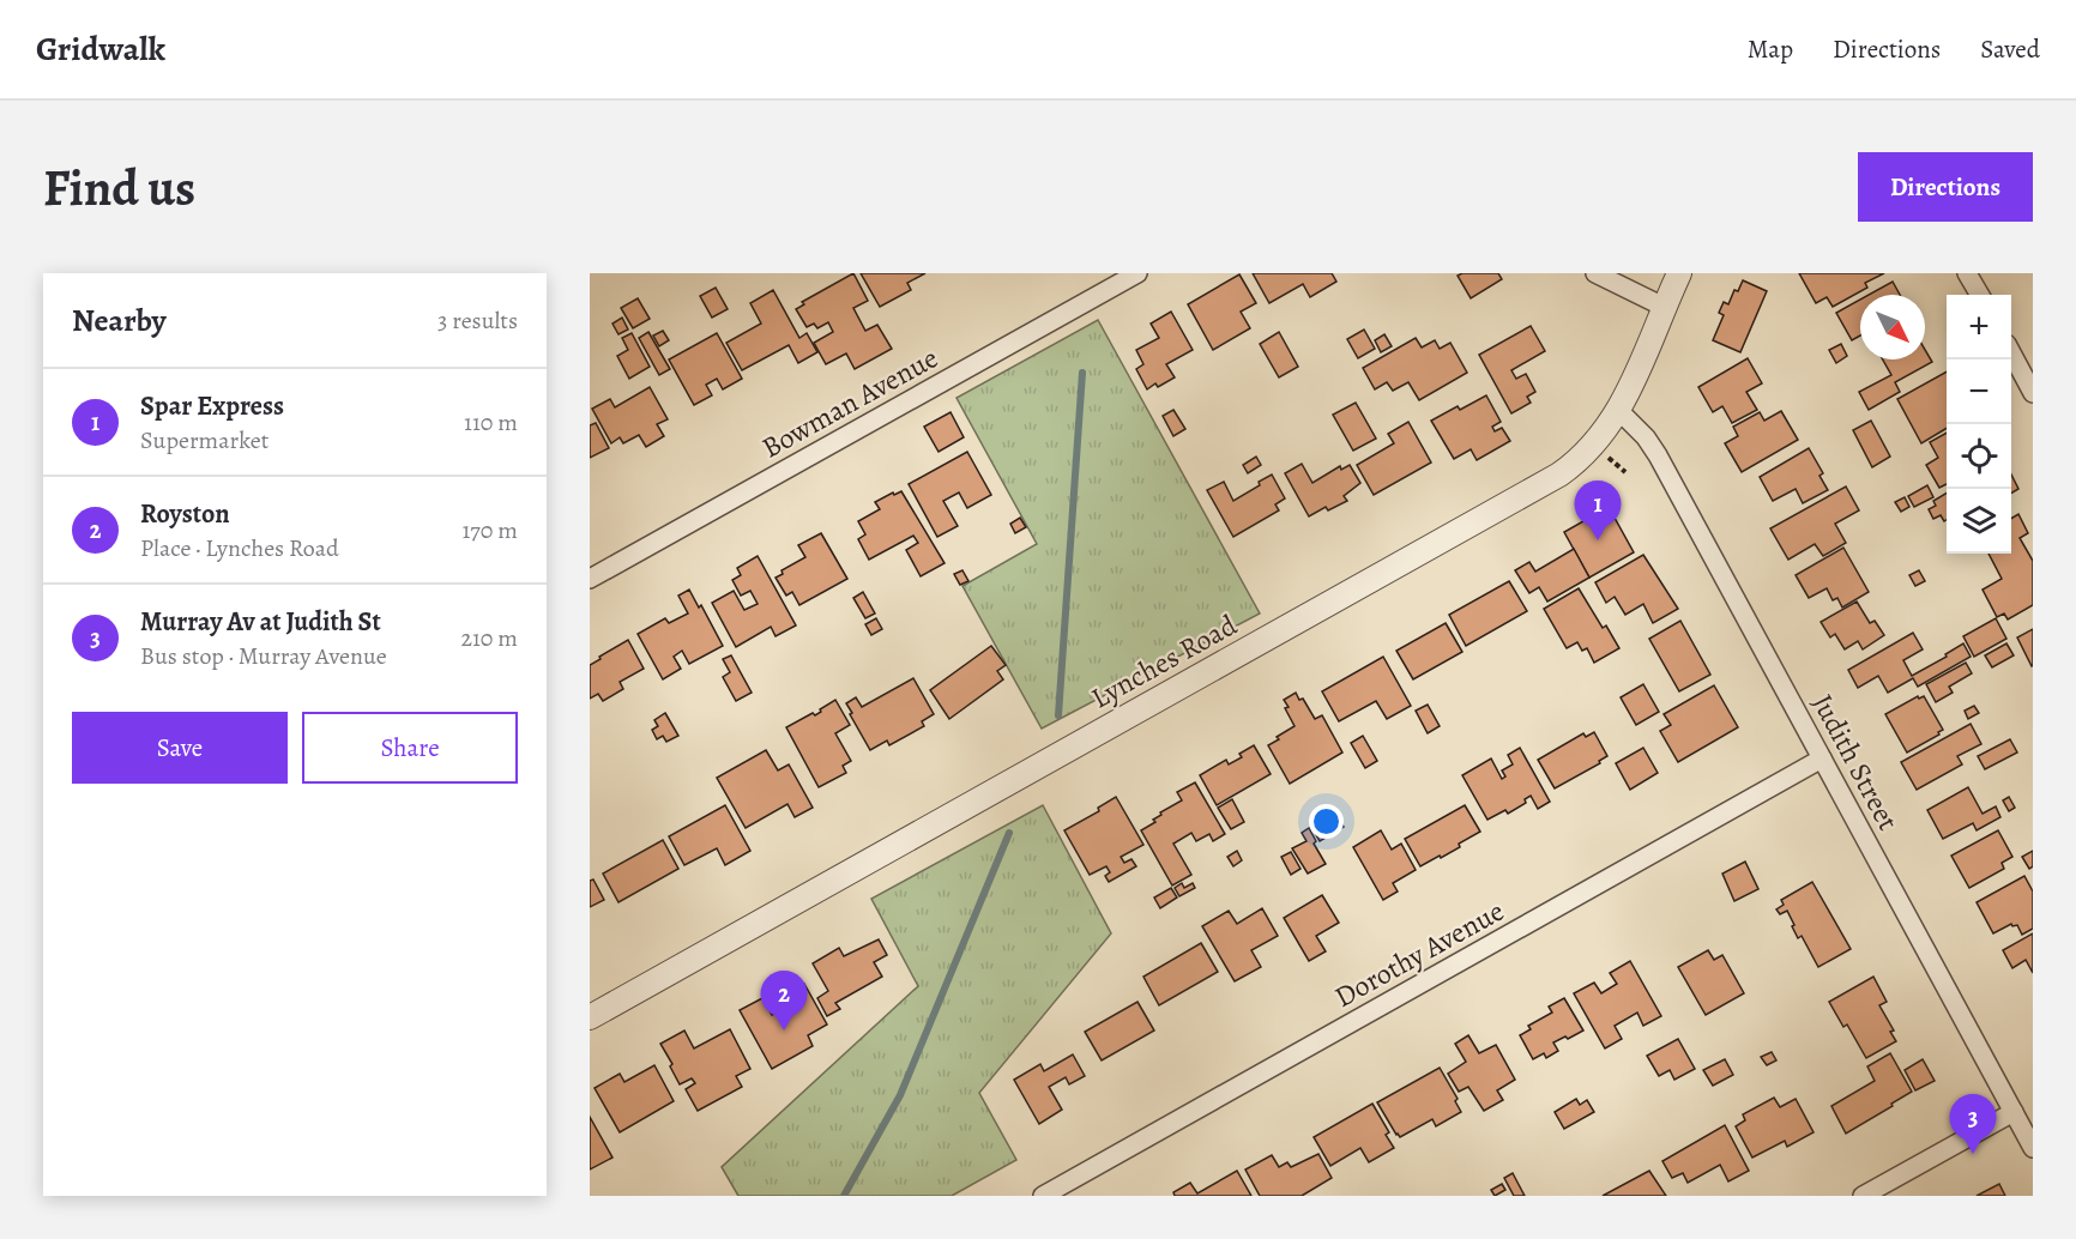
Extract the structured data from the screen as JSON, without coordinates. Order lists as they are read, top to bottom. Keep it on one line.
{"streets":{"street":["Bowman Avenue","Lynches Road","Judith Street","Dorothy Avenue"]},"crossings":[["Lynches Road","Judith Street"],["Judith Street","Dorothy Avenue"]],"north":"bottom right","page":{"header":"Gridwalk","nav":["Map","Directions","Saved"],"buttons":["Directions",["Save","Share"]],"title":"Find us","heading":["Nearby","3 results"],"map_buttons":["+","−"],"list":[{"mark":"1","name":"Spar Express","note":"Supermarket","value":"110 m"},{"mark":"2","name":"Royston","note":"Place · Lynches Road","value":"170 m"},{"mark":"3","name":"Murray Av at Judith St","note":"Bus stop · Murray Avenue","value":"210 m"}],"pins":["1","2","3"]}}
